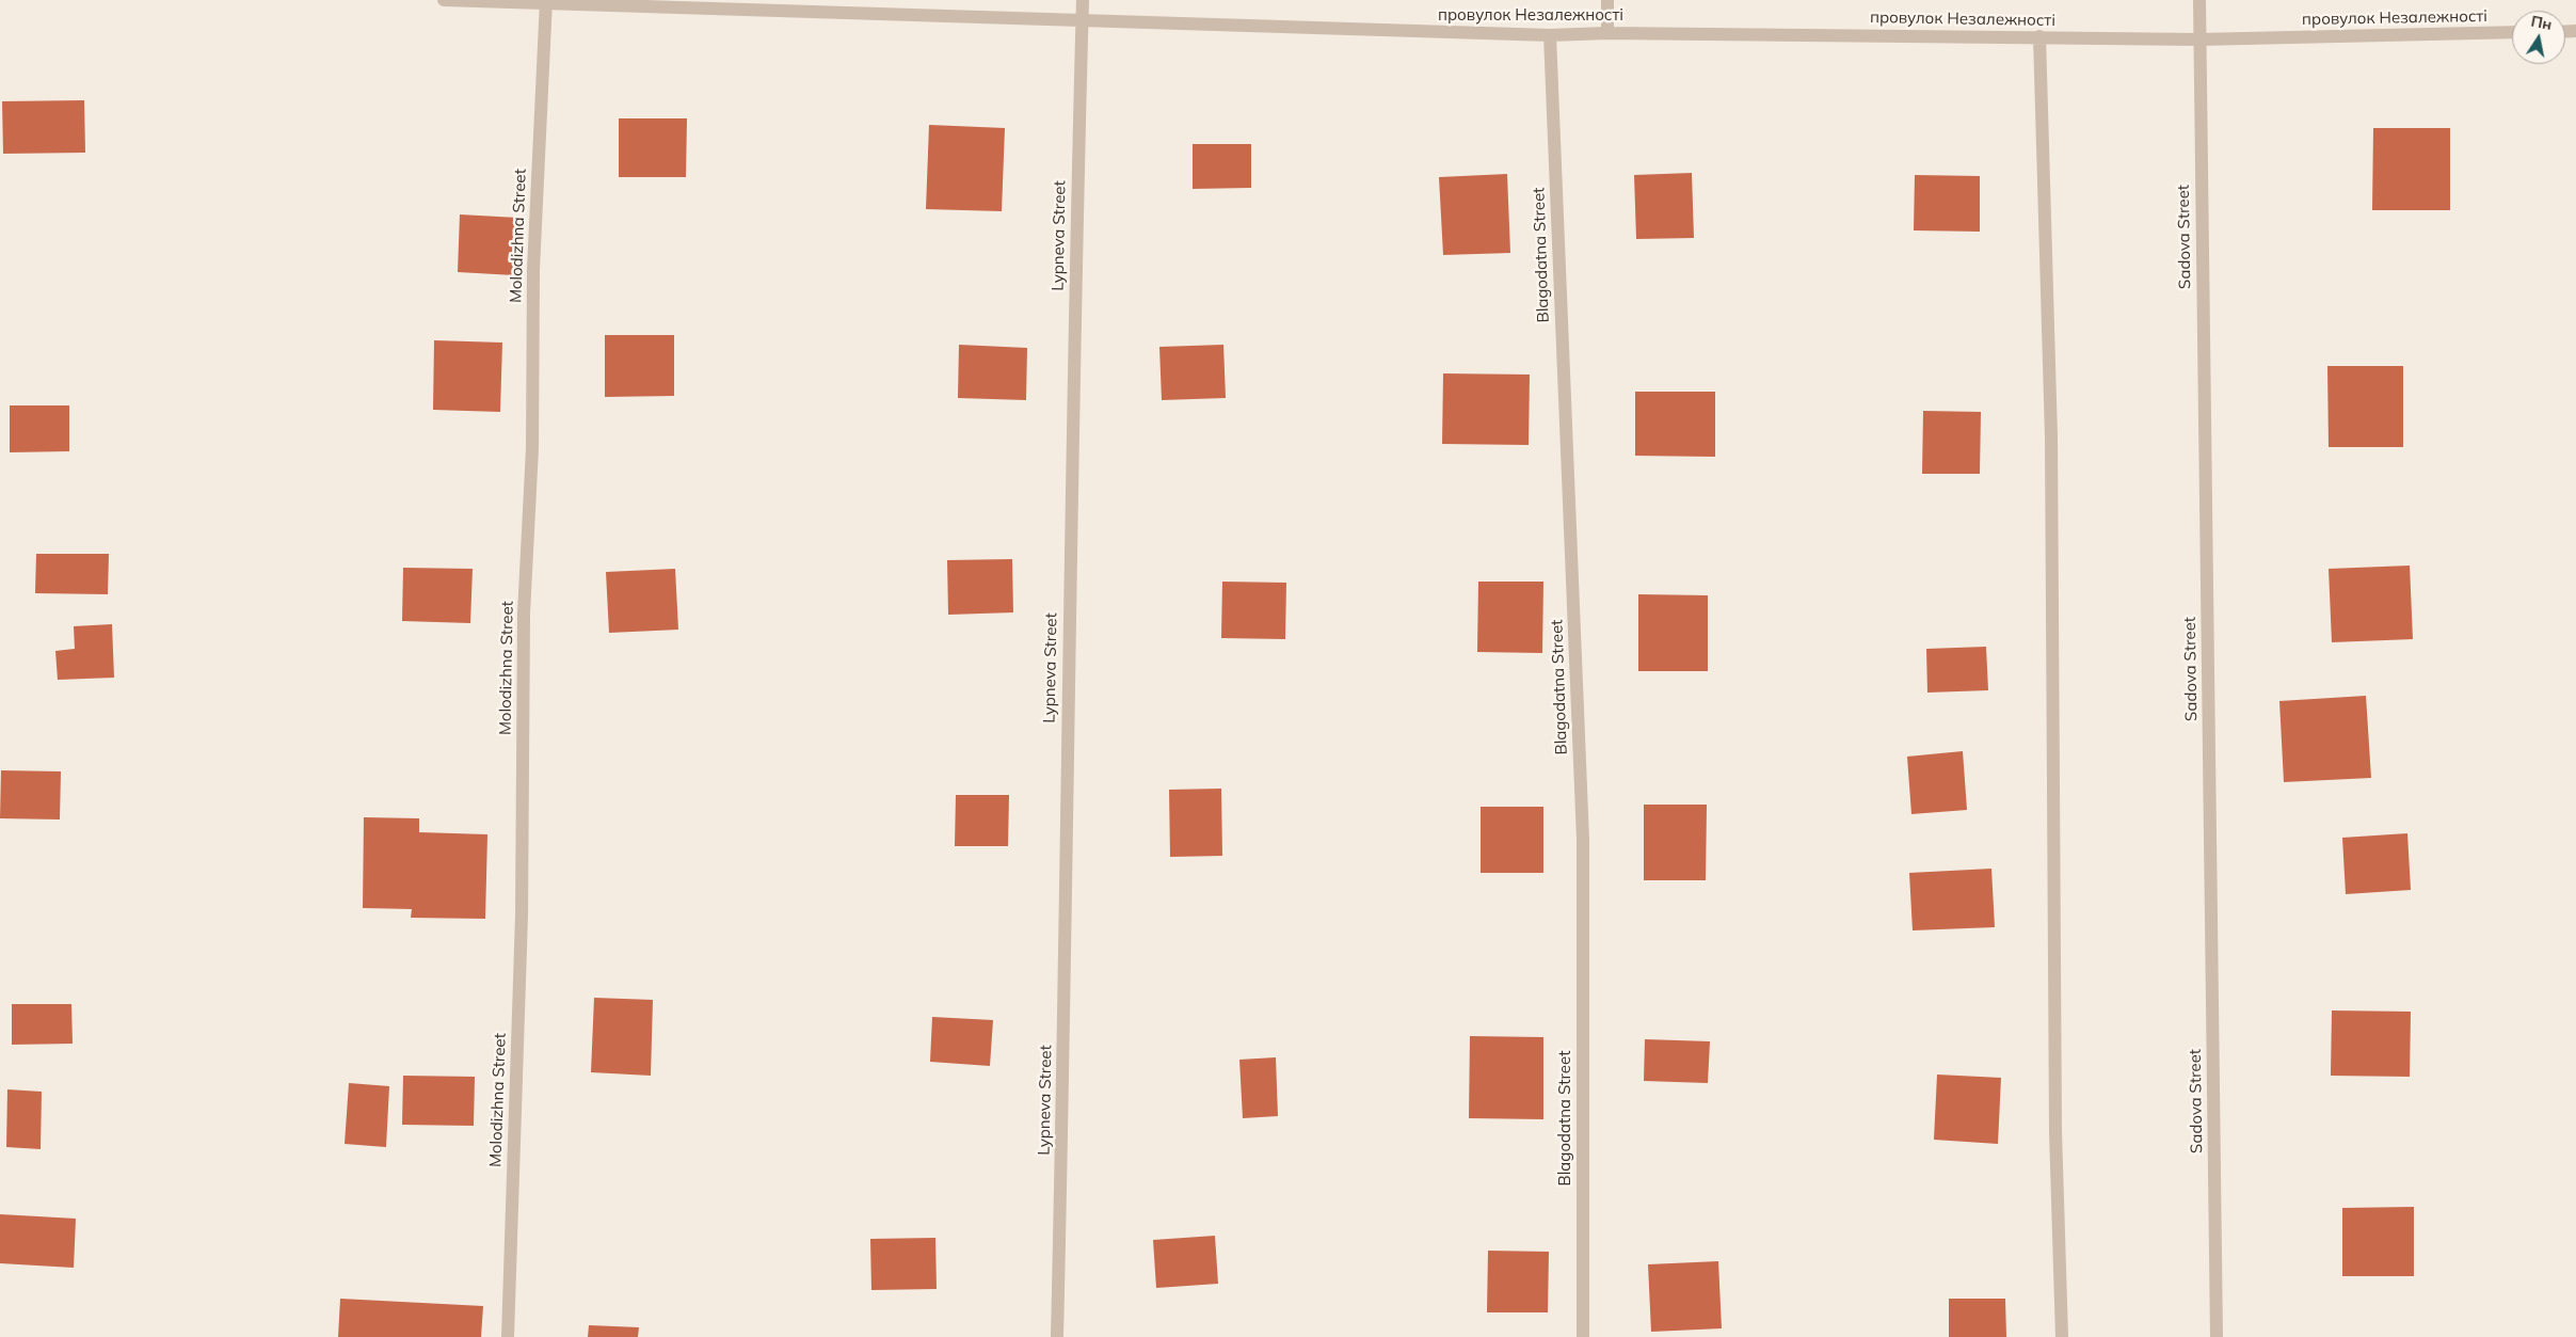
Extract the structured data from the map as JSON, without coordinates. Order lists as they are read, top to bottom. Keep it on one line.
{"streets":{"street":["провулок Незалежності","Molodizhna Street","Lypneva Street","Sadova Street","Blagodatna Street"]},"crossings":[["провулок Незалежності","Molodizhna Street"],["провулок Незалежності","Lypneva Street"],["провулок Незалежності","Sadova Street"],["провулок Незалежності","Blagodatna Street"]],"north":"top"}
